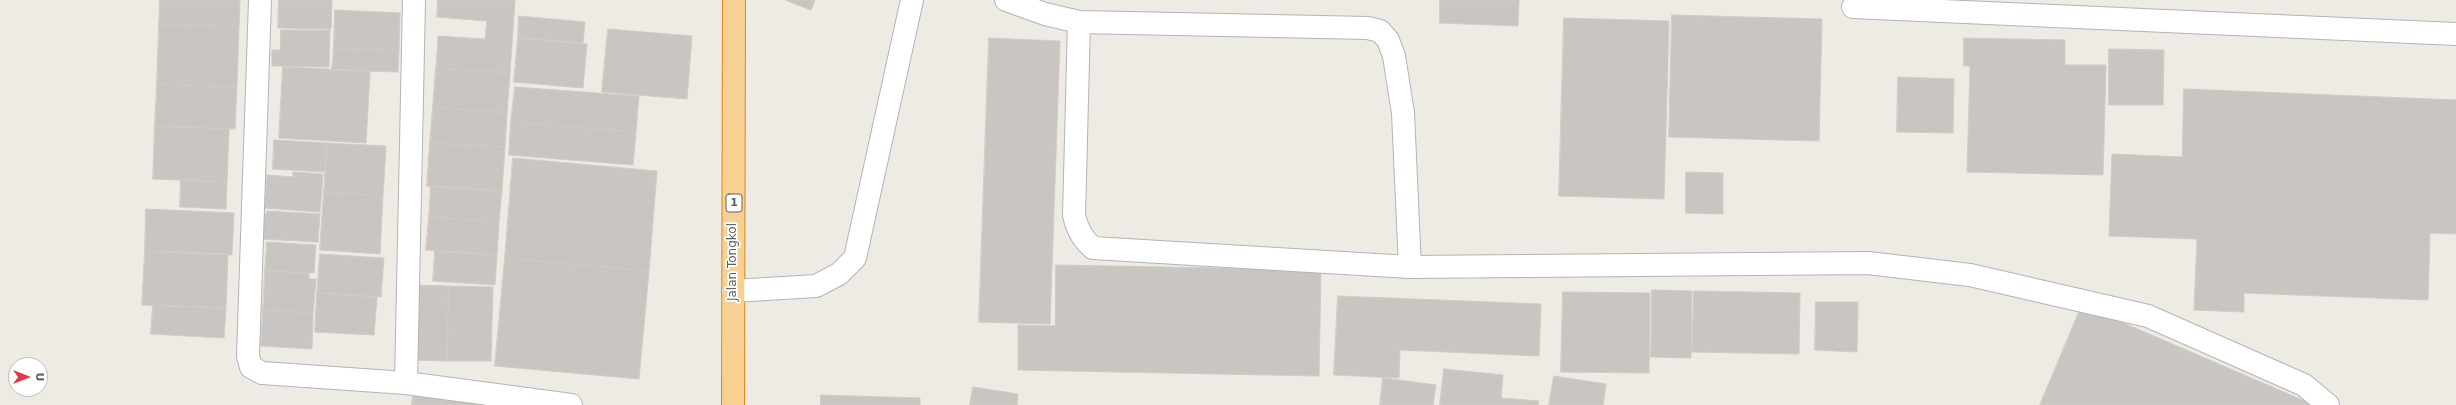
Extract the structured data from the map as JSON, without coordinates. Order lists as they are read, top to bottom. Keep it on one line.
{"streets":{"highway":["1","Jalan Tongkol"]},"north":"right"}
